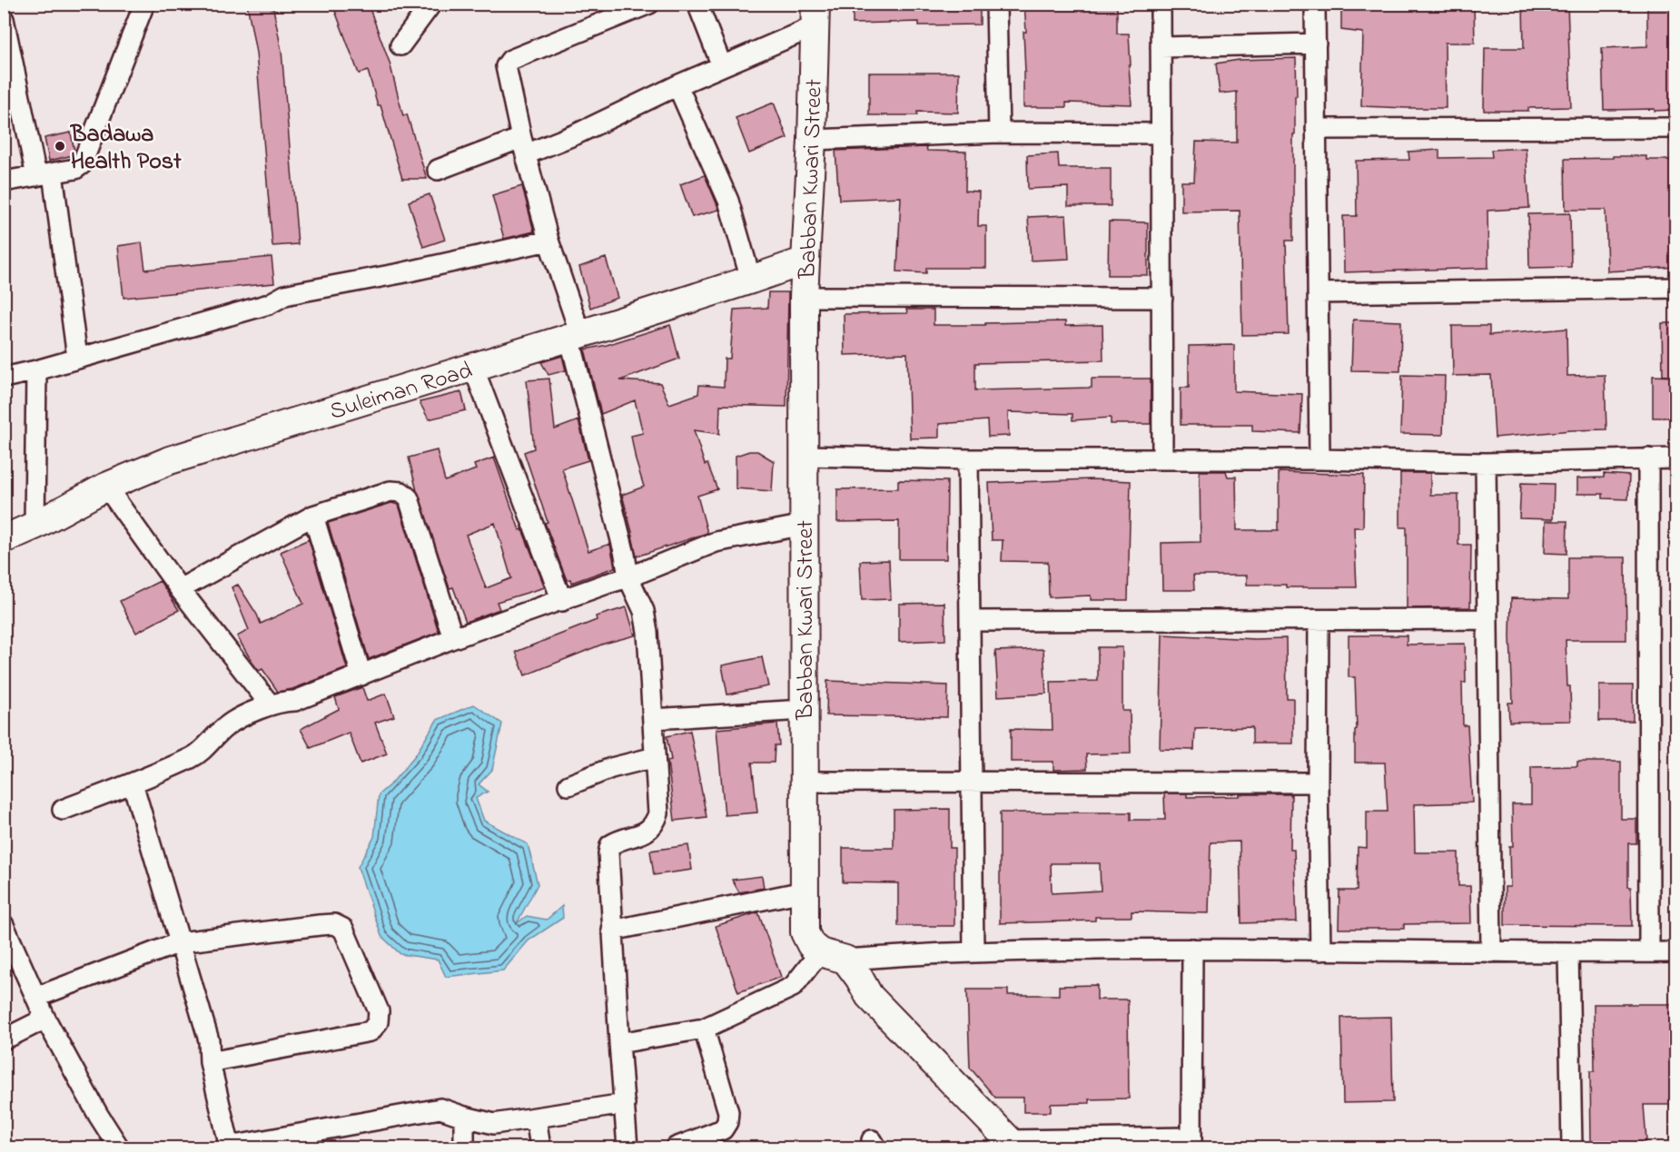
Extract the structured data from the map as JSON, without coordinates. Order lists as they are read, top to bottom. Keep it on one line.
{"streets":{"street":["Babban Kwari Street","Suleiman Road"]},"crossings":[["Babban Kwari Street","Suleiman Road"]],"places":["Badawa Health Post"]}
